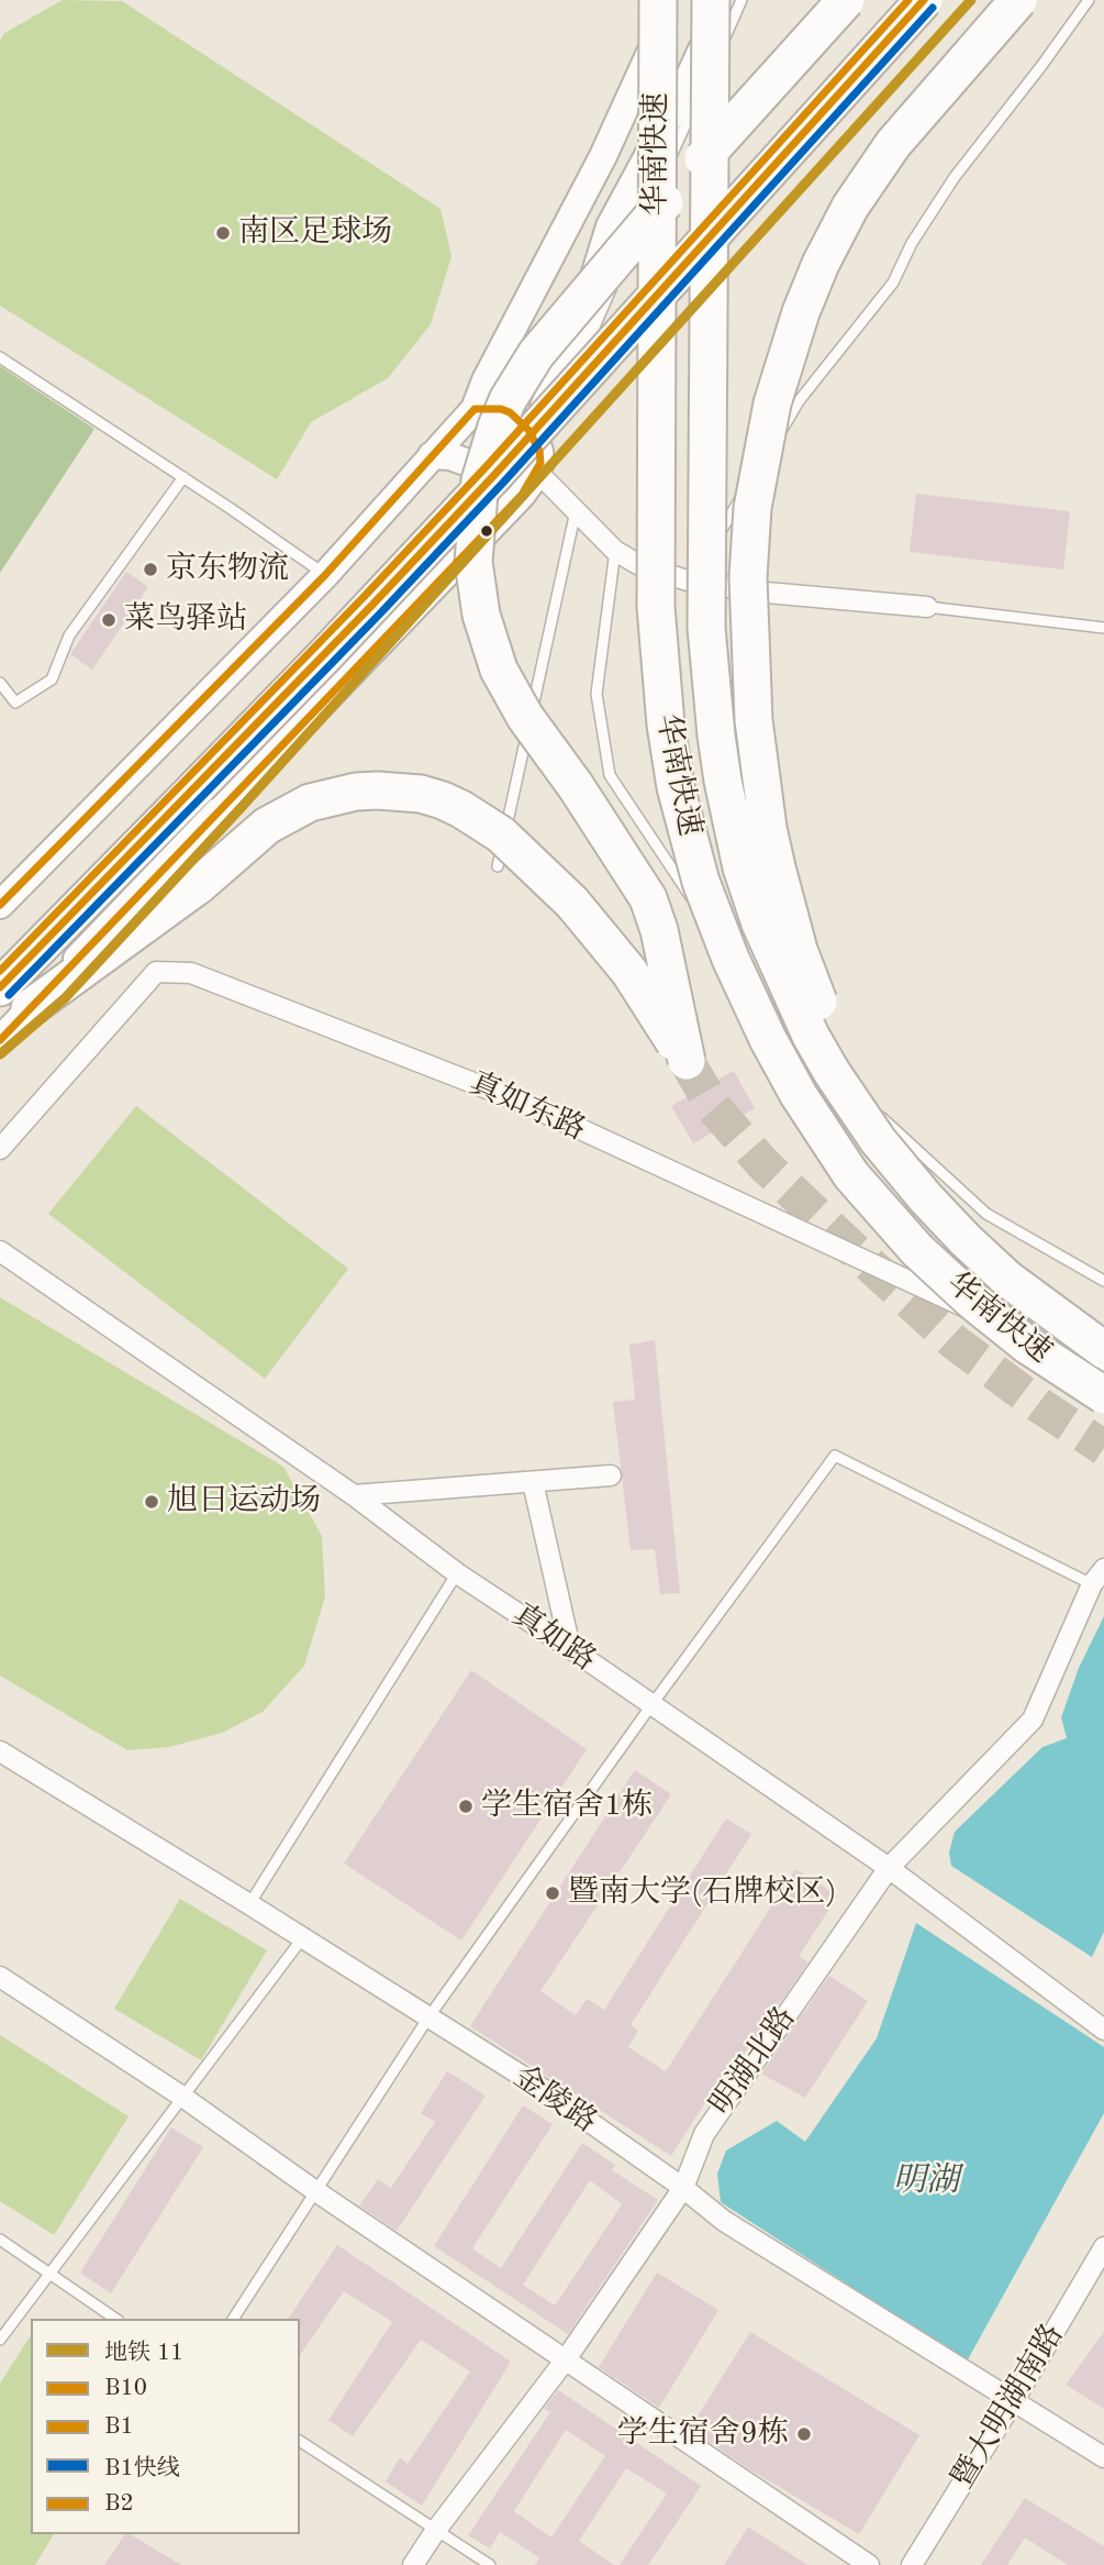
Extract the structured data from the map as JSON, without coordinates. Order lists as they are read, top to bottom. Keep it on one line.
{"streets":{"highway":["华南快速"],"street":["真如东路","真如路","明湖北路","金陵路","暨大明湖南路"]},"crossings":[["真如路","明湖北路"],["明湖北路","金陵路"],["金陵路","暨大明湖南路"]],"water":["明湖"],"places":["南区足球场","京东物流","菜鸟驿站","旭日运动场","学生宿舍1栋","暨南大学(石牌校区)","学生宿舍9栋"],"lines":["metro line 11","transit line B1","transit line B2","transit line B1快线","transit line B10"],"legend":["地铁 11","B10","B1","B1快线","B2"]}
